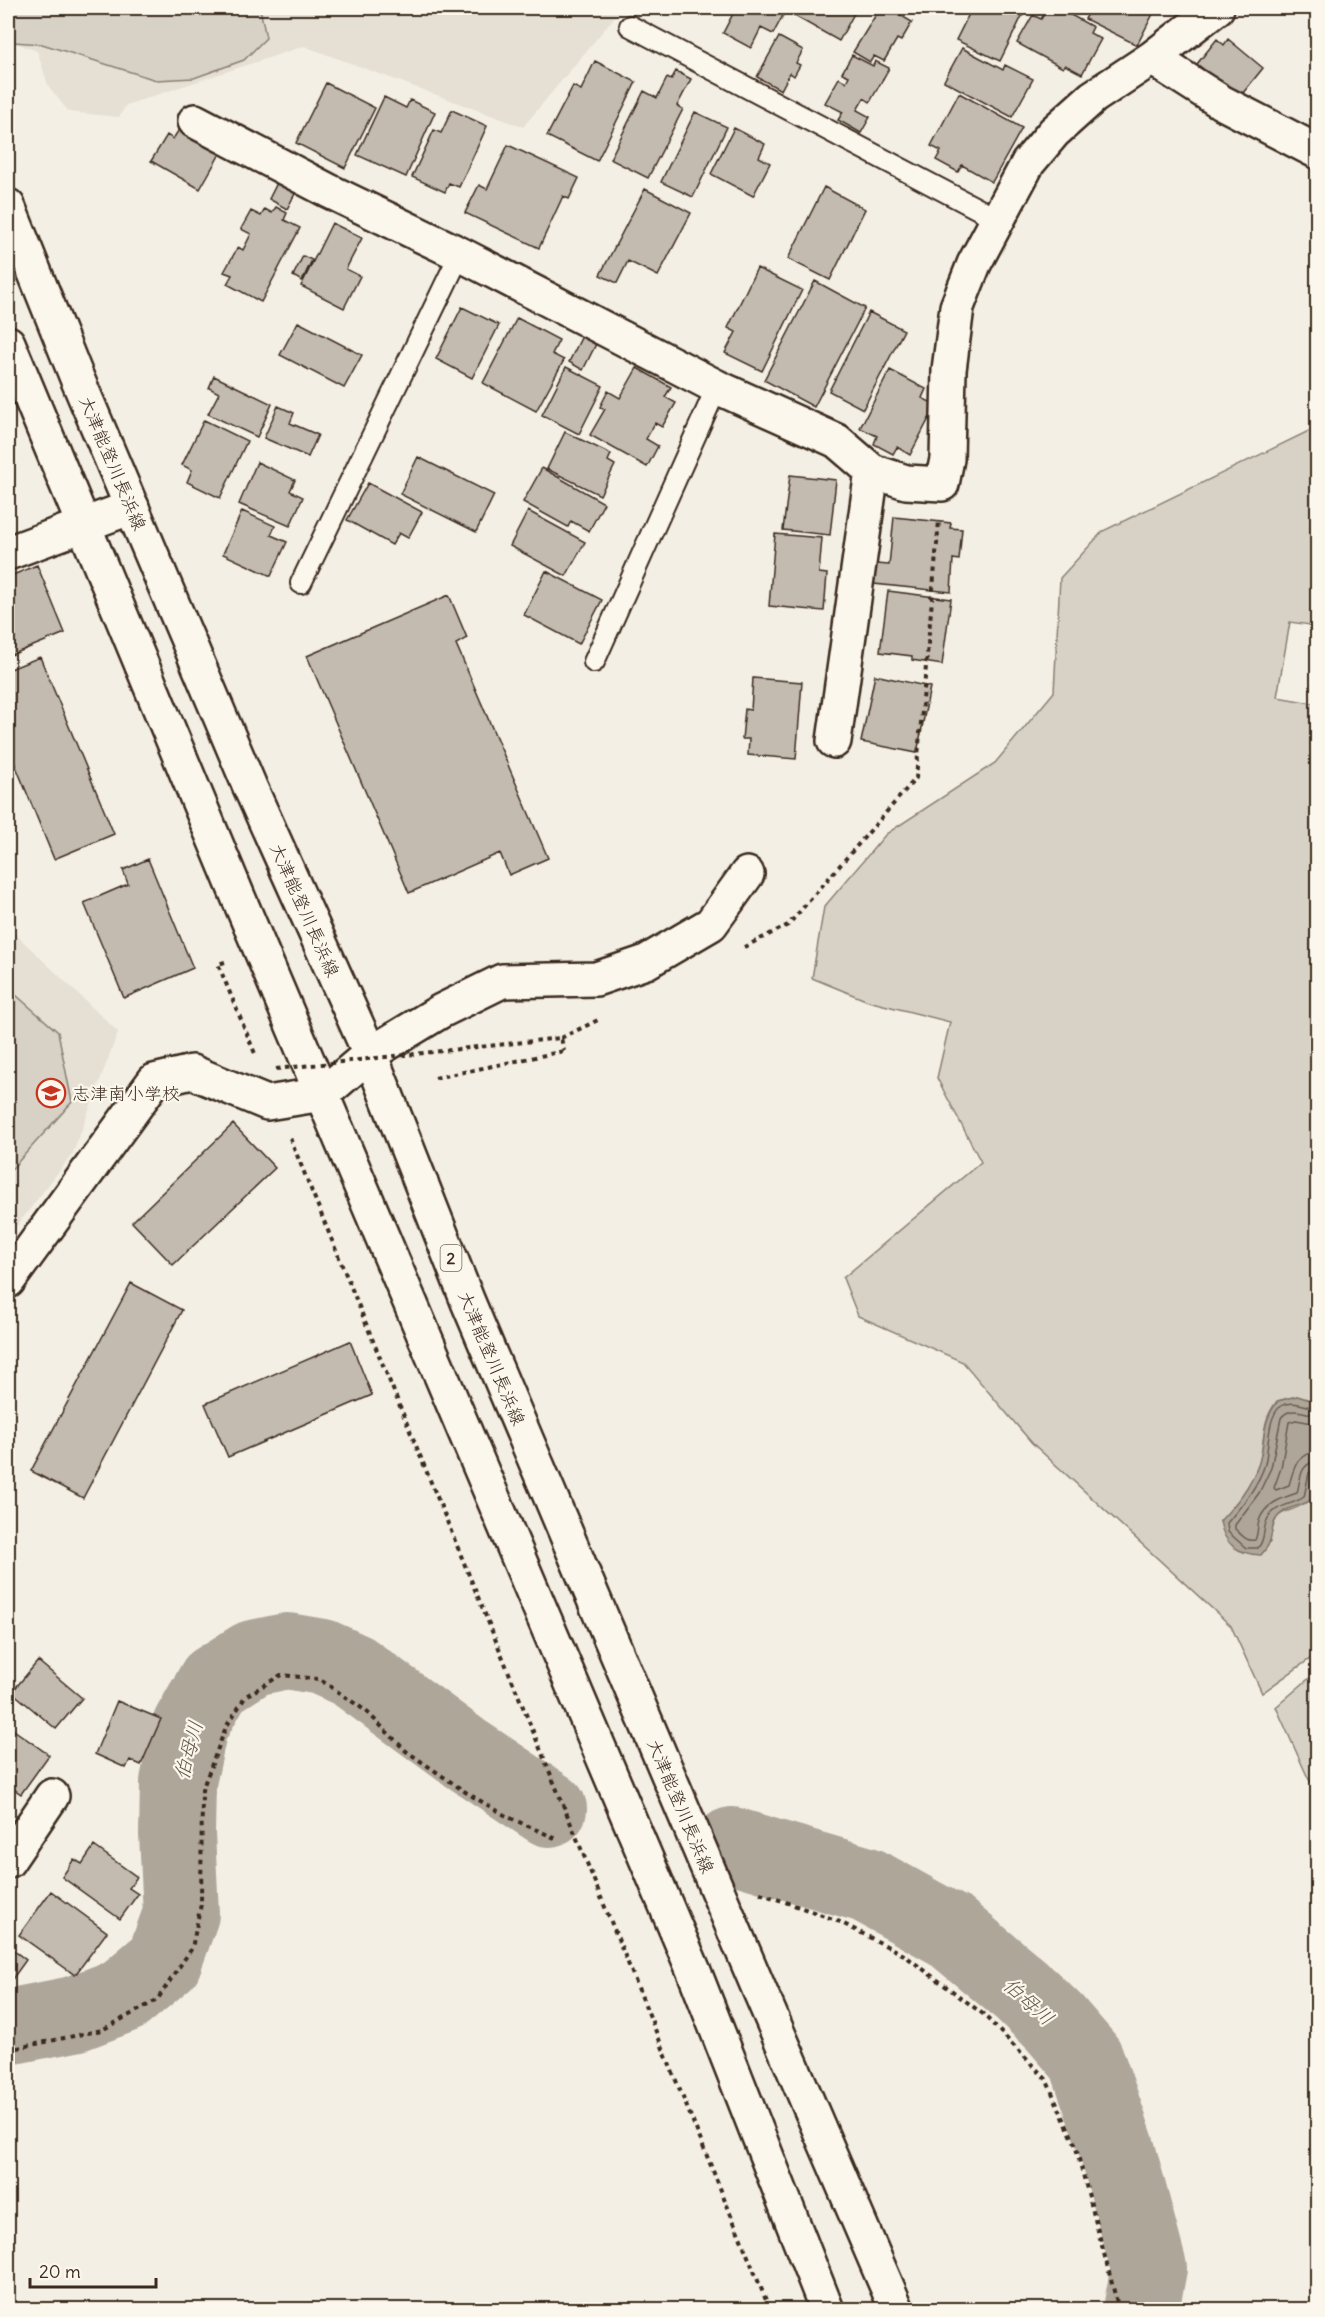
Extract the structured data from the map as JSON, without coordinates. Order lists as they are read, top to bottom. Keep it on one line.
{"streets":{"main road":["大津能登川長浜線","2"]},"water":["伯母川"],"places":{"school or university":["志津南小学校"]},"scale_bar":"20 m"}
